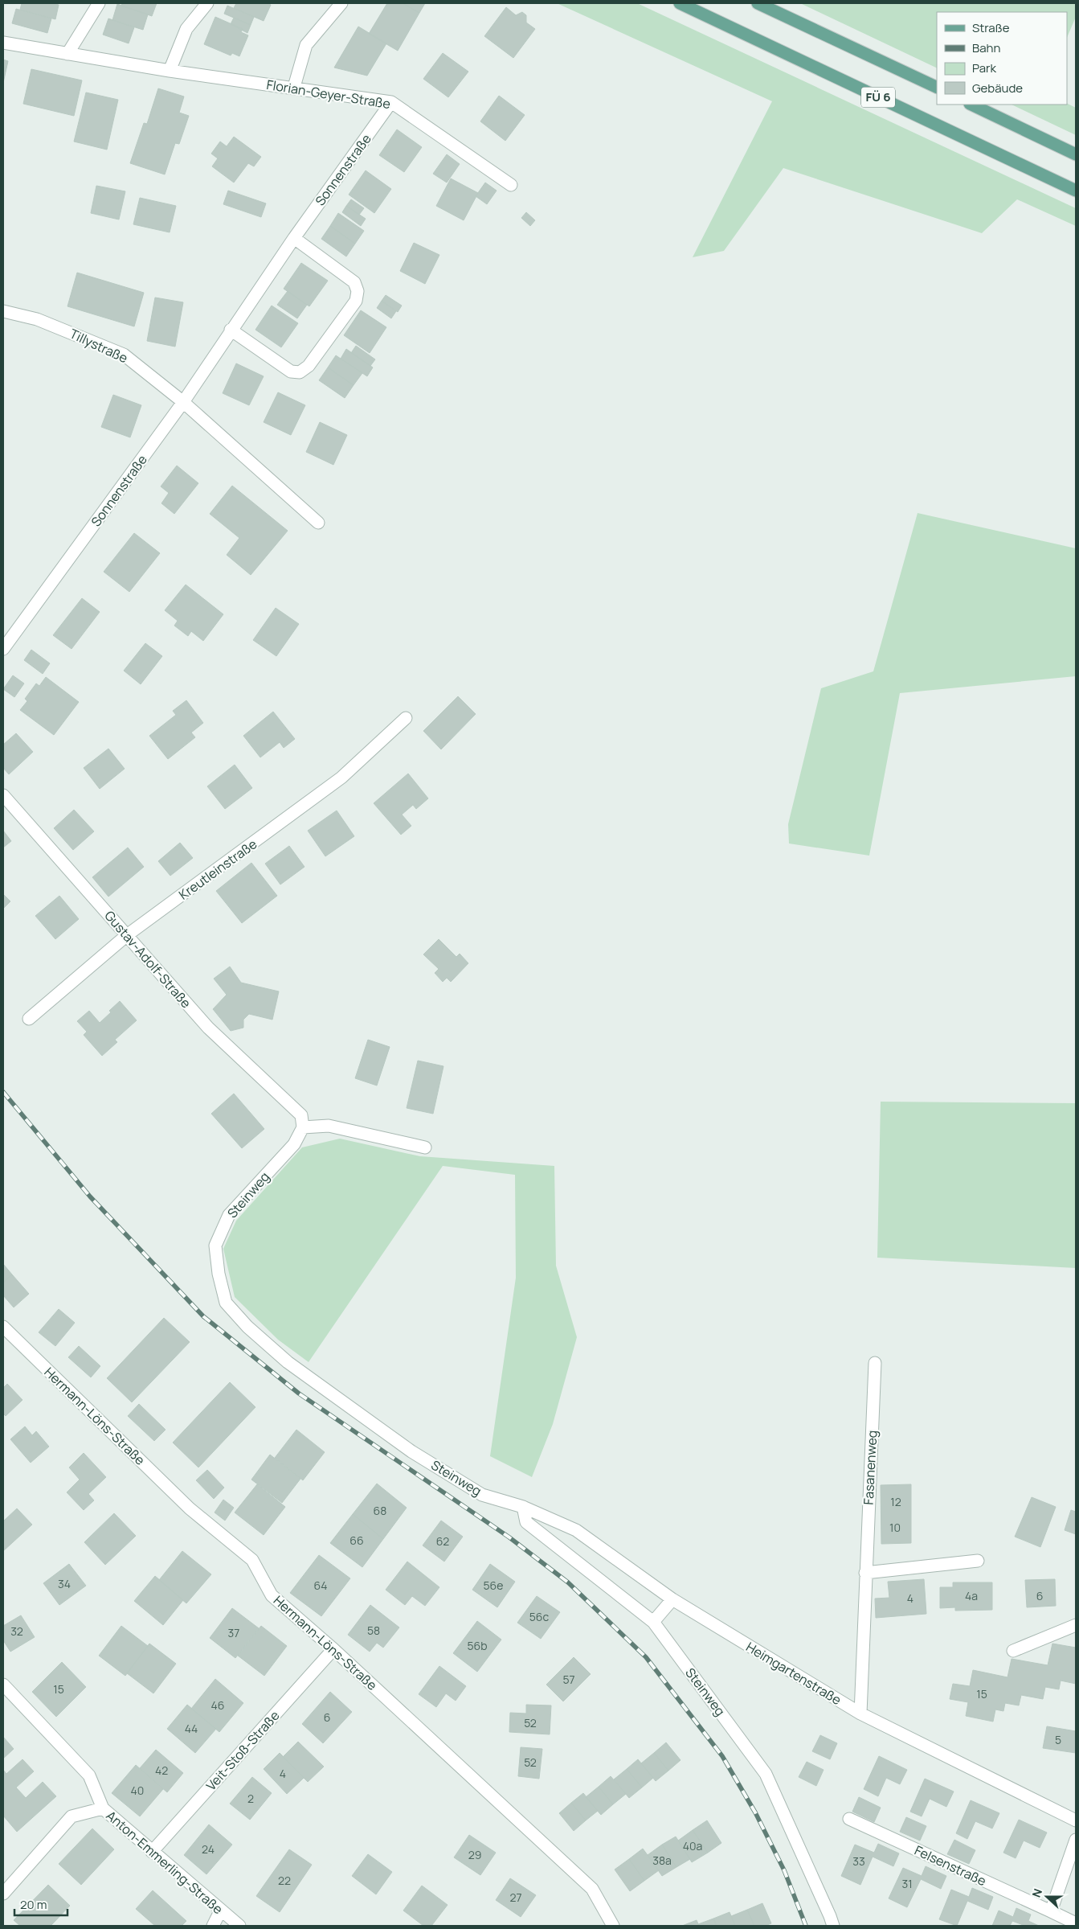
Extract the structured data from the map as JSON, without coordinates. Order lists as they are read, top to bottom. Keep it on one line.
{"streets":{"main road":["FÜ 6"],"street":["Florian-Geyer-Straße","Sonnenstraße","Tillystraße","Kreutleinstraße","Gustav-Adolf-Straße","Steinweg","Hermann-Löns-Straße","Fasanenweg","Heimgartenstraße","Veit-Stoß-Straße","Anton-Emmerling-Straße","Felsenstraße"]},"crossings":[["Florian-Geyer-Straße","Sonnenstraße"],["Sonnenstraße","Tillystraße"],["Kreutleinstraße","Gustav-Adolf-Straße"],["Gustav-Adolf-Straße","Steinweg"],["Steinweg","Heimgartenstraße"],["Hermann-Löns-Straße","Veit-Stoß-Straße"],["Fasanenweg","Heimgartenstraße"],["Veit-Stoß-Straße","Anton-Emmerling-Straße"]],"house_numbers":["12","68","10","66","62","34","64","56e","4a","6","4","56c","58","32","37","56b","57","15","15","46","6","52","44","5","52","42","4","40","2","40a","24","29","38a","33","22","31","27"],"legend":["Straße","Bahn","Park","Gebäude"],"scale_bar":"20 m","north":"left"}
